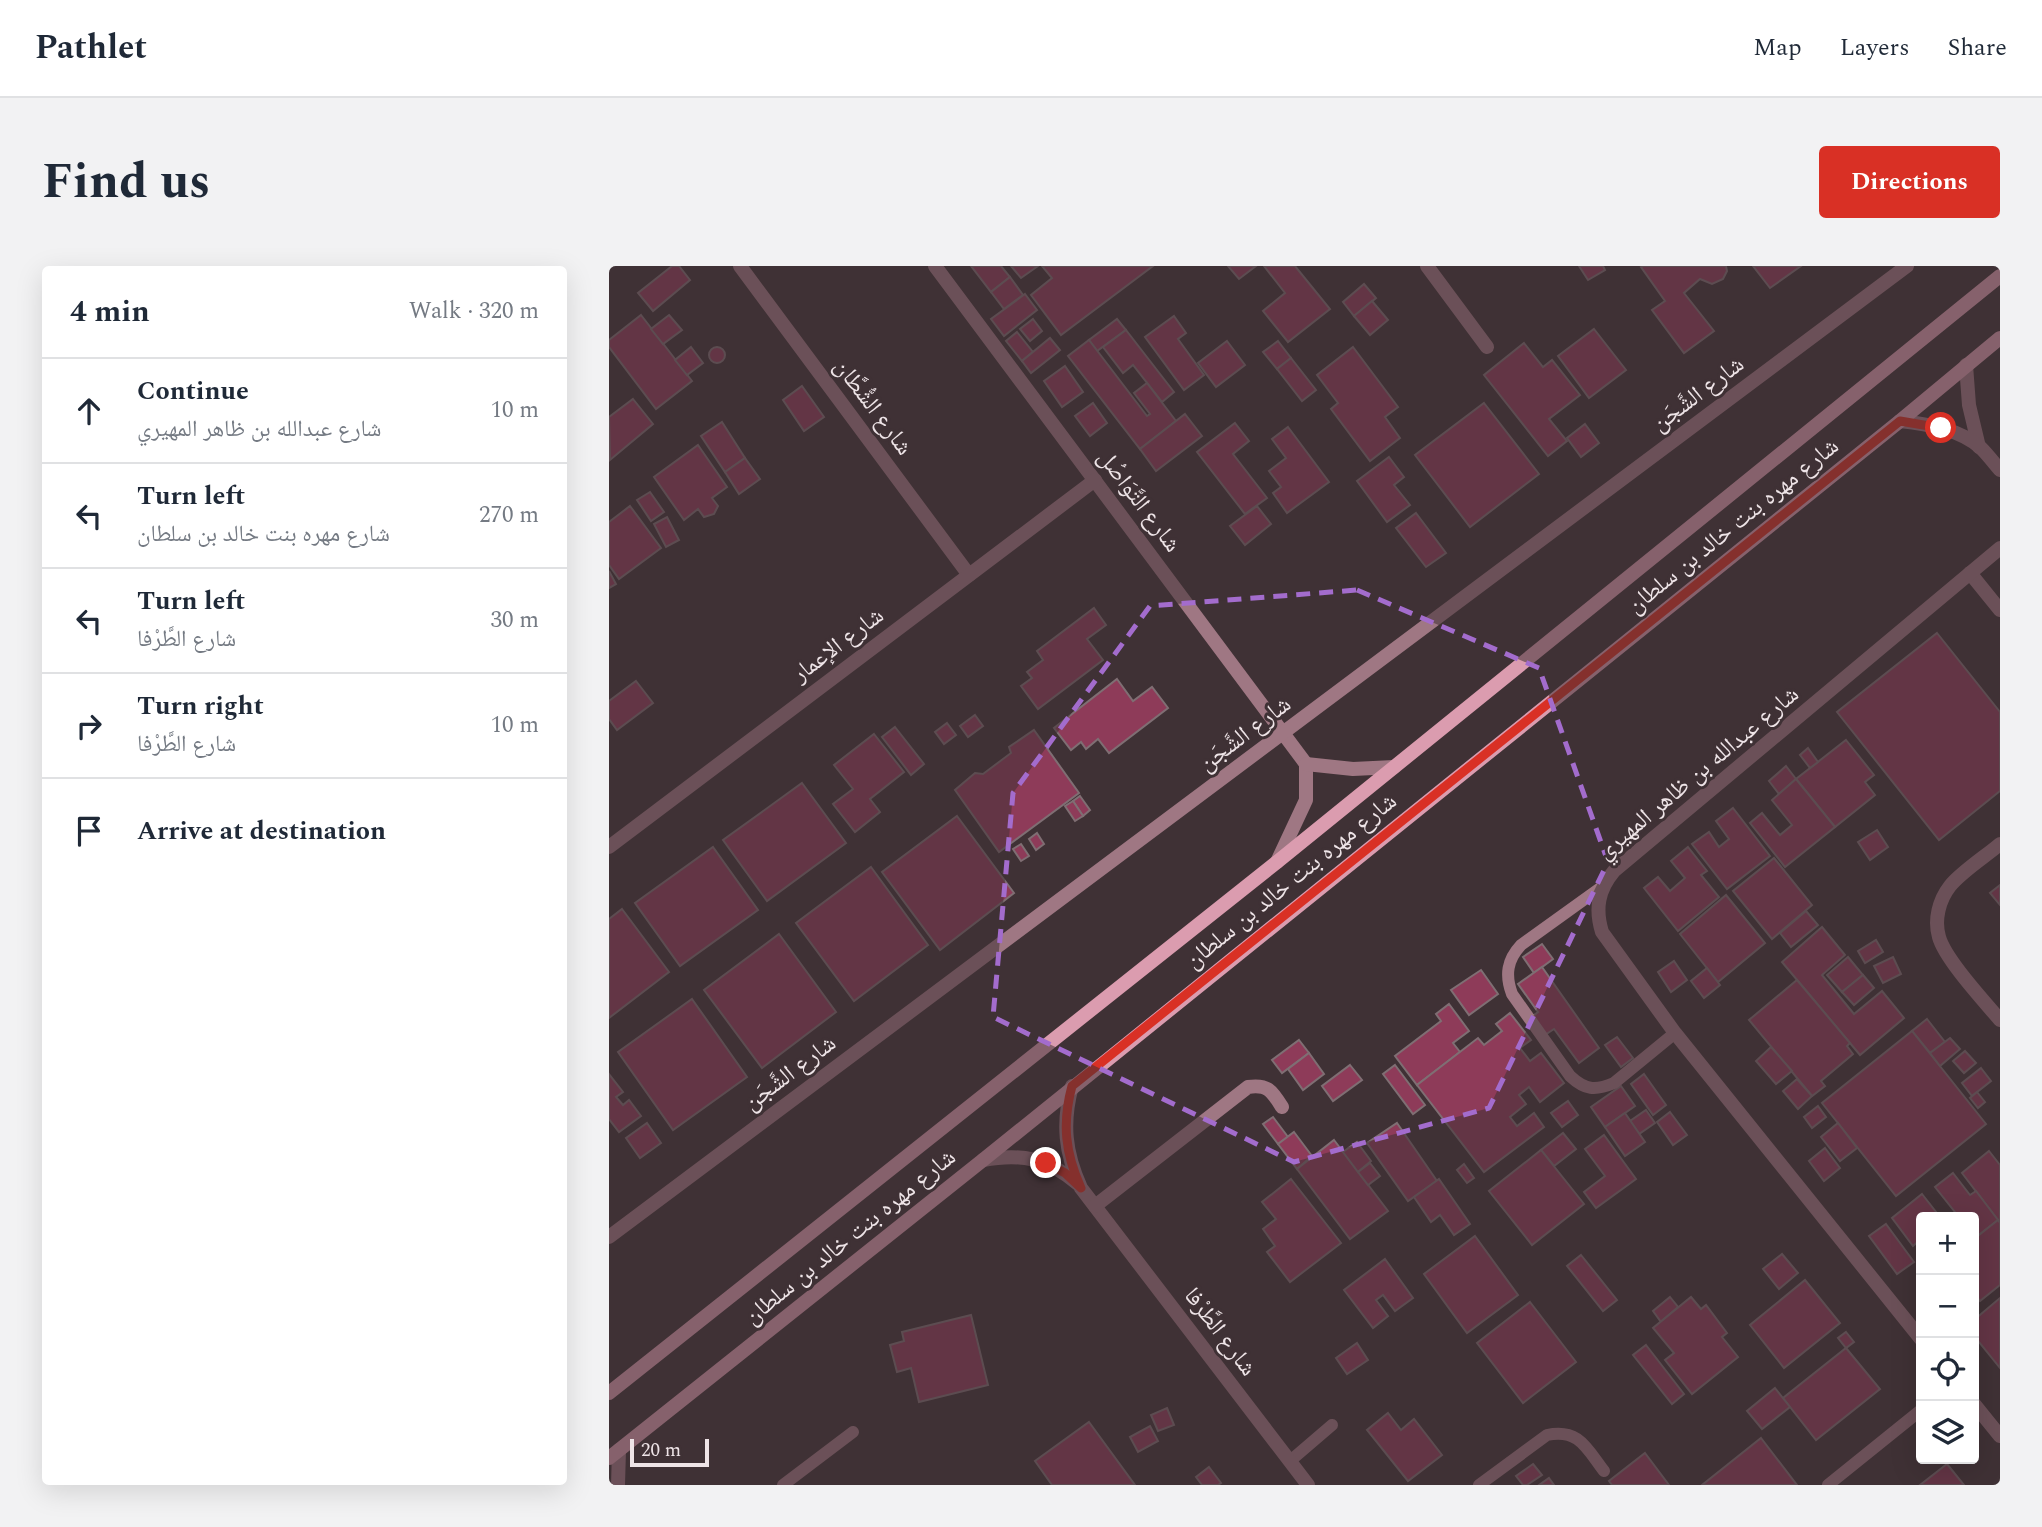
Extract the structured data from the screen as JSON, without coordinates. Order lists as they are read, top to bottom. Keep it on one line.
{"streets":{"street":["شارع الشَّجَن","شارع الشُّطَّان","شارع التَّوَاصُل","شارع مهره بنت خالد بن سلطان","شارع الإعمار","شارع عبدالله بن ظاهر المهيري","شارع الطَّرْفا"]},"crossings":[["شارع الشَّجَن","شارع التَّوَاصُل"],["شارع الشُّطَّان","شارع الإعمار"],["شارع التَّوَاصُل","شارع الإعمار"],["شارع مهره بنت خالد بن سلطان","شارع الطَّرْفا"]],"scale_bar":"20 m","page":{"header":"Pathlet","nav":["Map","Layers","Share"],"title":"Find us","buttons":"Directions","heading":["4 min","Walk · 320 m"],"list":[["Continue","شارع عبدالله بن ظاهر المهيري","10 m"],["Turn left","شارع مهره بنت خالد بن سلطان","270 m"],["Turn left","شارع الطَّرْفا","30 m"],["Turn right","شارع الطَّرْفا","10 m"],"Arrive at destination"],"map_buttons":["+","−"],"scale":"20 m"}}
